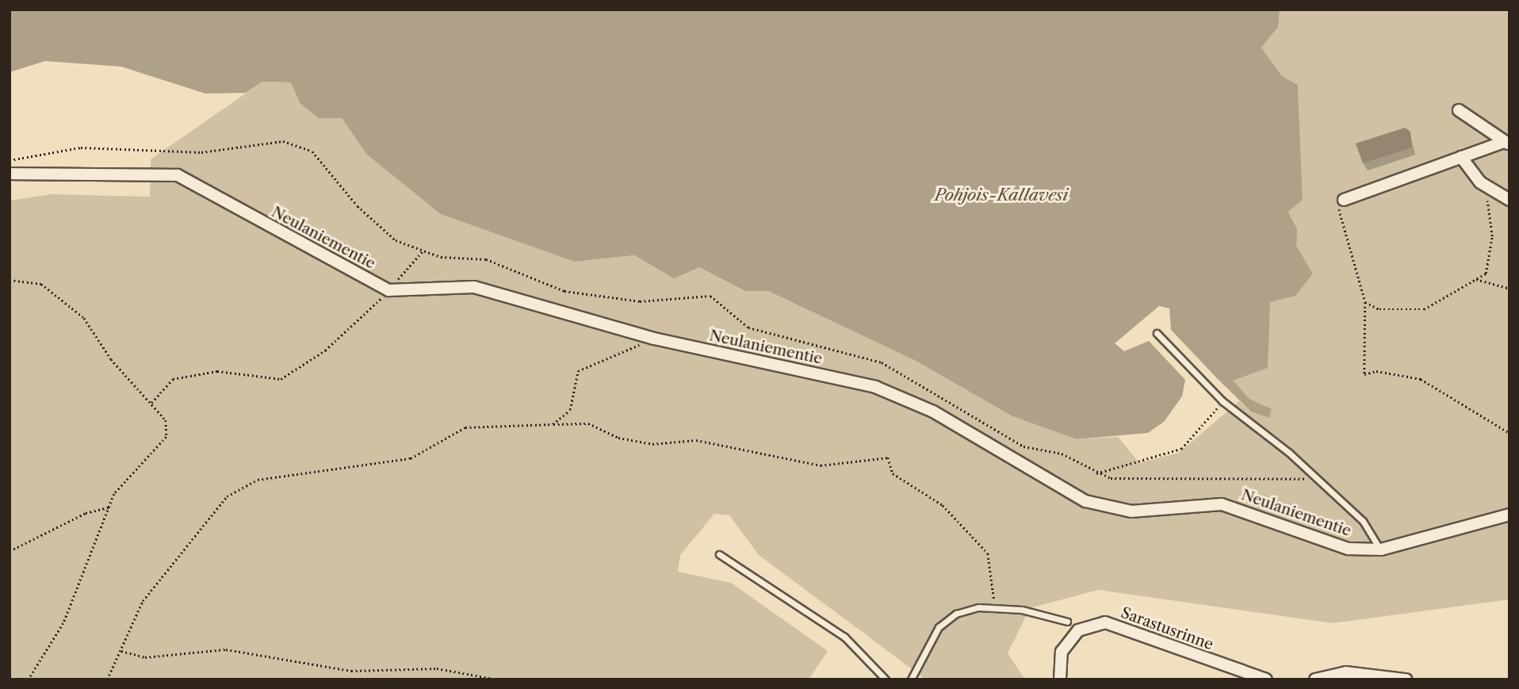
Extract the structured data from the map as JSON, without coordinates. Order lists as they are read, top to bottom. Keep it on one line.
{"streets":{"street":["Neulaniementie","Sarastusrinne"]},"water":["Pohjois-Kallavesi"]}
